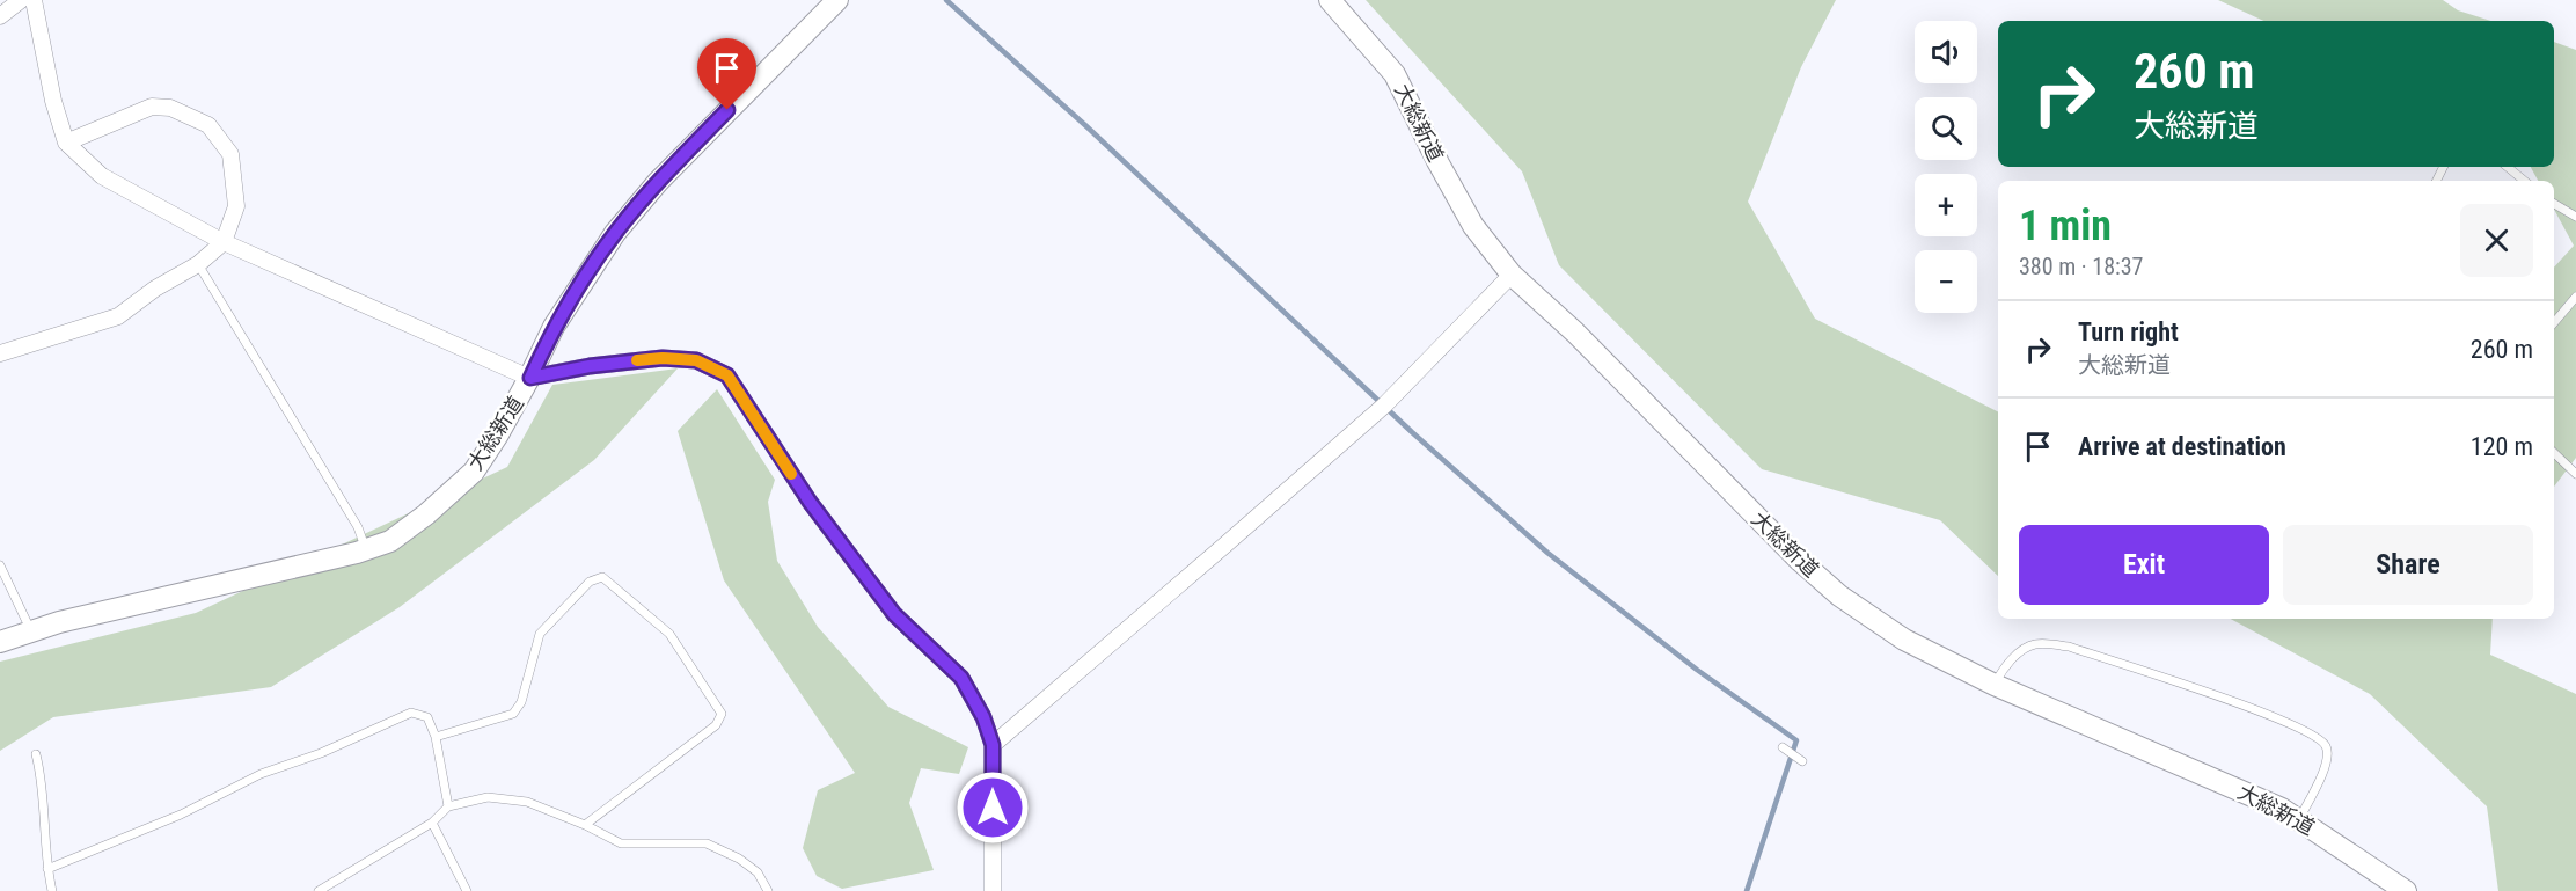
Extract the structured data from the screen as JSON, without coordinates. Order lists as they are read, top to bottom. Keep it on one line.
{"streets":{"street":["大総新道"]},"page":{"map_buttons":["+","−"],"turn":["260 m","大総新道"],"heading":["1 min","380 m · 18:37"],"list":[{"name":"Turn right","note":"大総新道","value":"260 m"},{"name":"Arrive at destination","value":"120 m"}],"buttons":["Exit","Share"]}}
